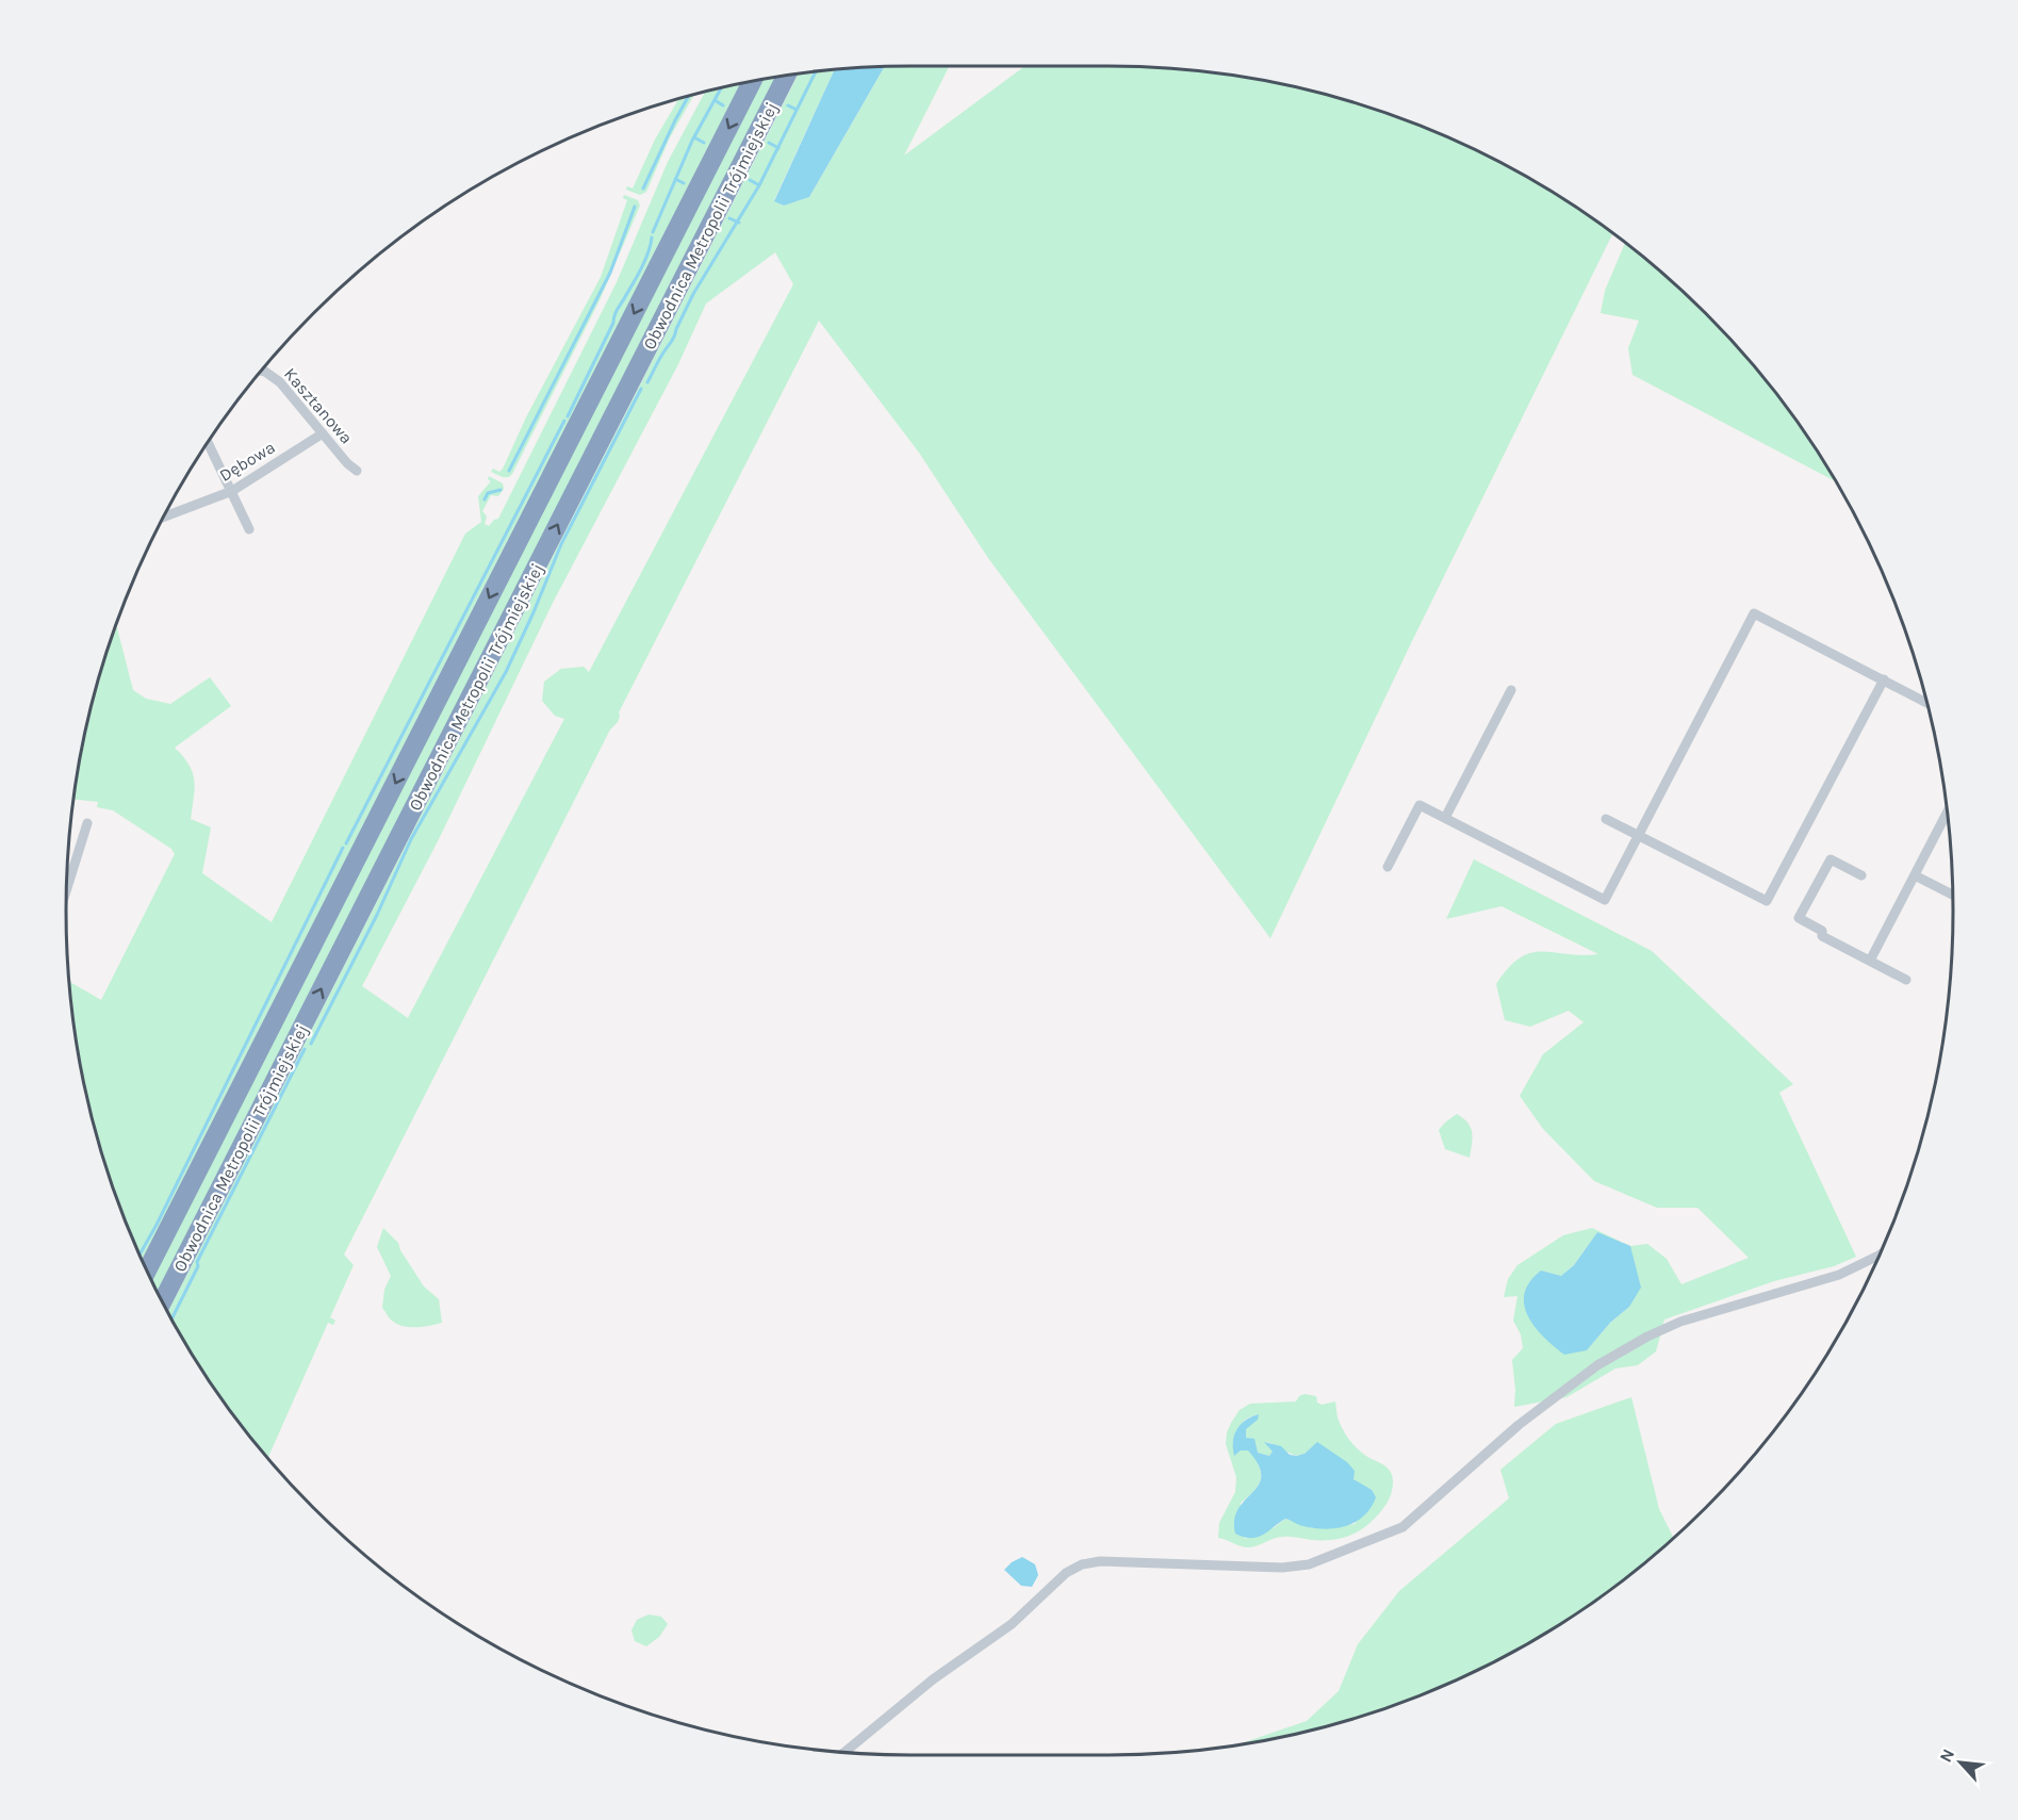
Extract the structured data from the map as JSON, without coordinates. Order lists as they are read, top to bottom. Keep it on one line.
{"streets":{"highway":["Obwodnica Metropolii Trójmiejskiej"],"street":["Kasztanowa","Dębowa"]},"crossings":[["Kasztanowa","Dębowa"]],"north":"top left"}
